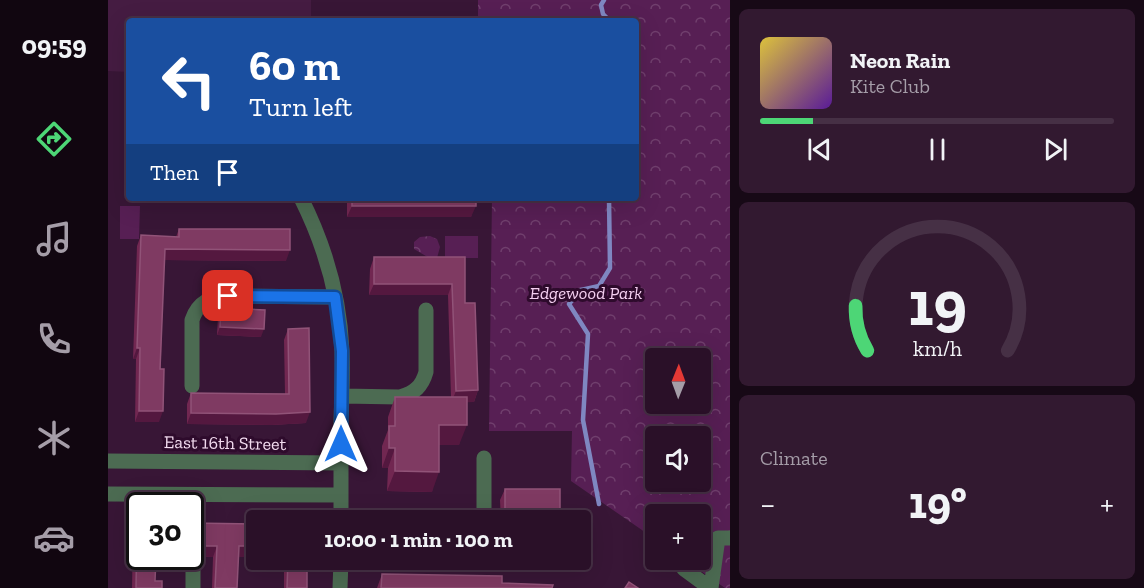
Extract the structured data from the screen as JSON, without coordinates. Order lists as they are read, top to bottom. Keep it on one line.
{"streets":{"street":["East 16th Street"]},"parks":["Edgewood Park"],"north":"top","page":{"tabs":"09:59","turn":["60 m","Turn left"],"song":["Neon Rain","Kite Club"],"then":"Then","map_buttons":"+","tile":"Climate","heat":["−","19°","+"],"limit":"30","trip":"10:00 · 1 min · 100 m","gauge":["19","km/h"]}}
